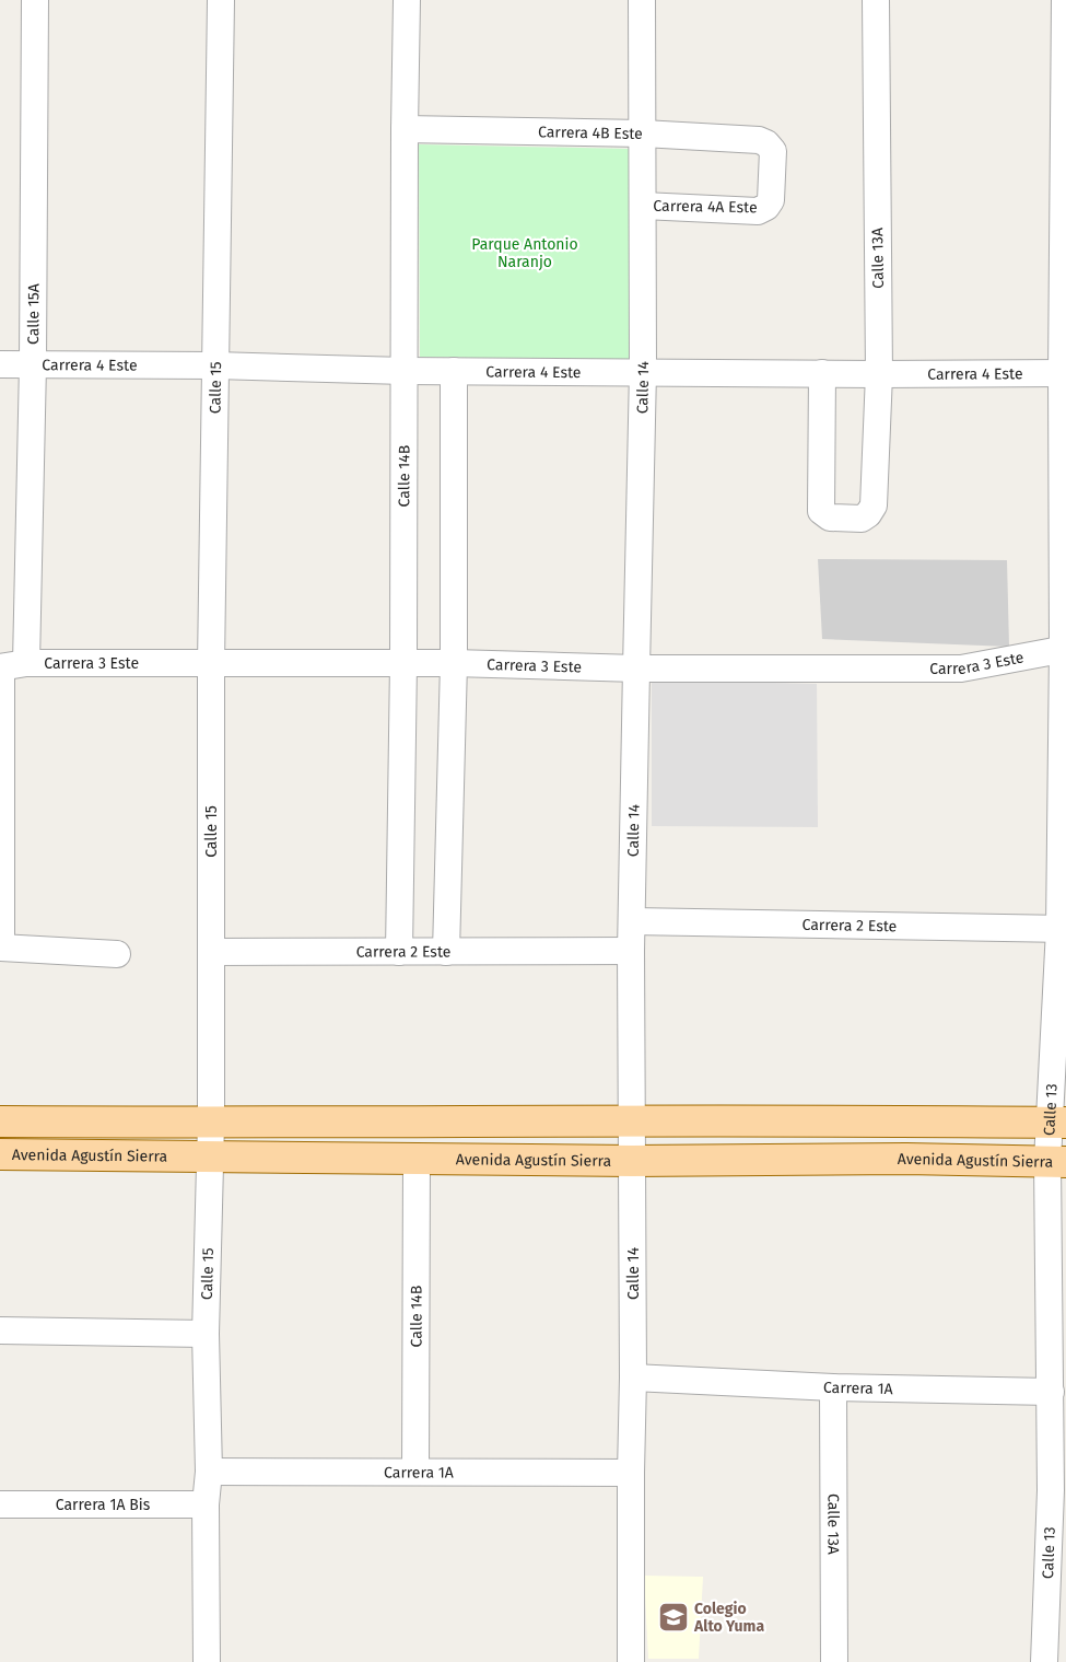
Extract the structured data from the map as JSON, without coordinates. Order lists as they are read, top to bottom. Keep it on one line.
{"streets":{"main road":["Avenida Agustín Sierra"],"street":["Carrera 4B Este","Carrera 4A Este","Calle 13A","Calle 15A","Carrera 4 Este","Calle 15","Calle 14","Calle 14B","Carrera 3 Este","Carrera 2 Este","Calle 13","Carrera 1A","Carrera 1A Bis"]},"crossings":[["Carrera 4B Este","Carrera 4A Este"],["Carrera 4B Este","Calle 14"],["Carrera 4B Este","Calle 14B"],["Carrera 4A Este","Calle 14"],["Calle 13A","Carrera 4 Este"],["Calle 13A","Carrera 1A"],["Calle 15A","Carrera 4 Este"],["Calle 15A","Carrera 3 Este"],["Carrera 4 Este","Calle 15"],["Carrera 4 Este","Calle 14"],["Carrera 4 Este","Calle 14B"],["Carrera 4 Este","Calle 13"],["Calle 15","Carrera 3 Este"],["Calle 15","Carrera 2 Este"],["Calle 15","Avenida Agustín Sierra"],["Calle 15","Carrera 1A"],["Calle 15","Carrera 1A Bis"],["Calle 14","Carrera 3 Este"],["Calle 14","Carrera 2 Este"],["Calle 14","Avenida Agustín Sierra"],["Calle 14","Carrera 1A"],["Calle 14B","Carrera 3 Este"],["Calle 14B","Carrera 2 Este"],["Calle 14B","Avenida Agustín Sierra"],["Calle 14B","Carrera 1A"],["Carrera 3 Este","Calle 13"],["Carrera 2 Este","Calle 13"],["Calle 13","Avenida Agustín Sierra"],["Calle 13","Carrera 1A"]],"parks":["Parque Antonio Naranjo"],"places":{"school or university":["Colegio Alto Yuma"]}}
